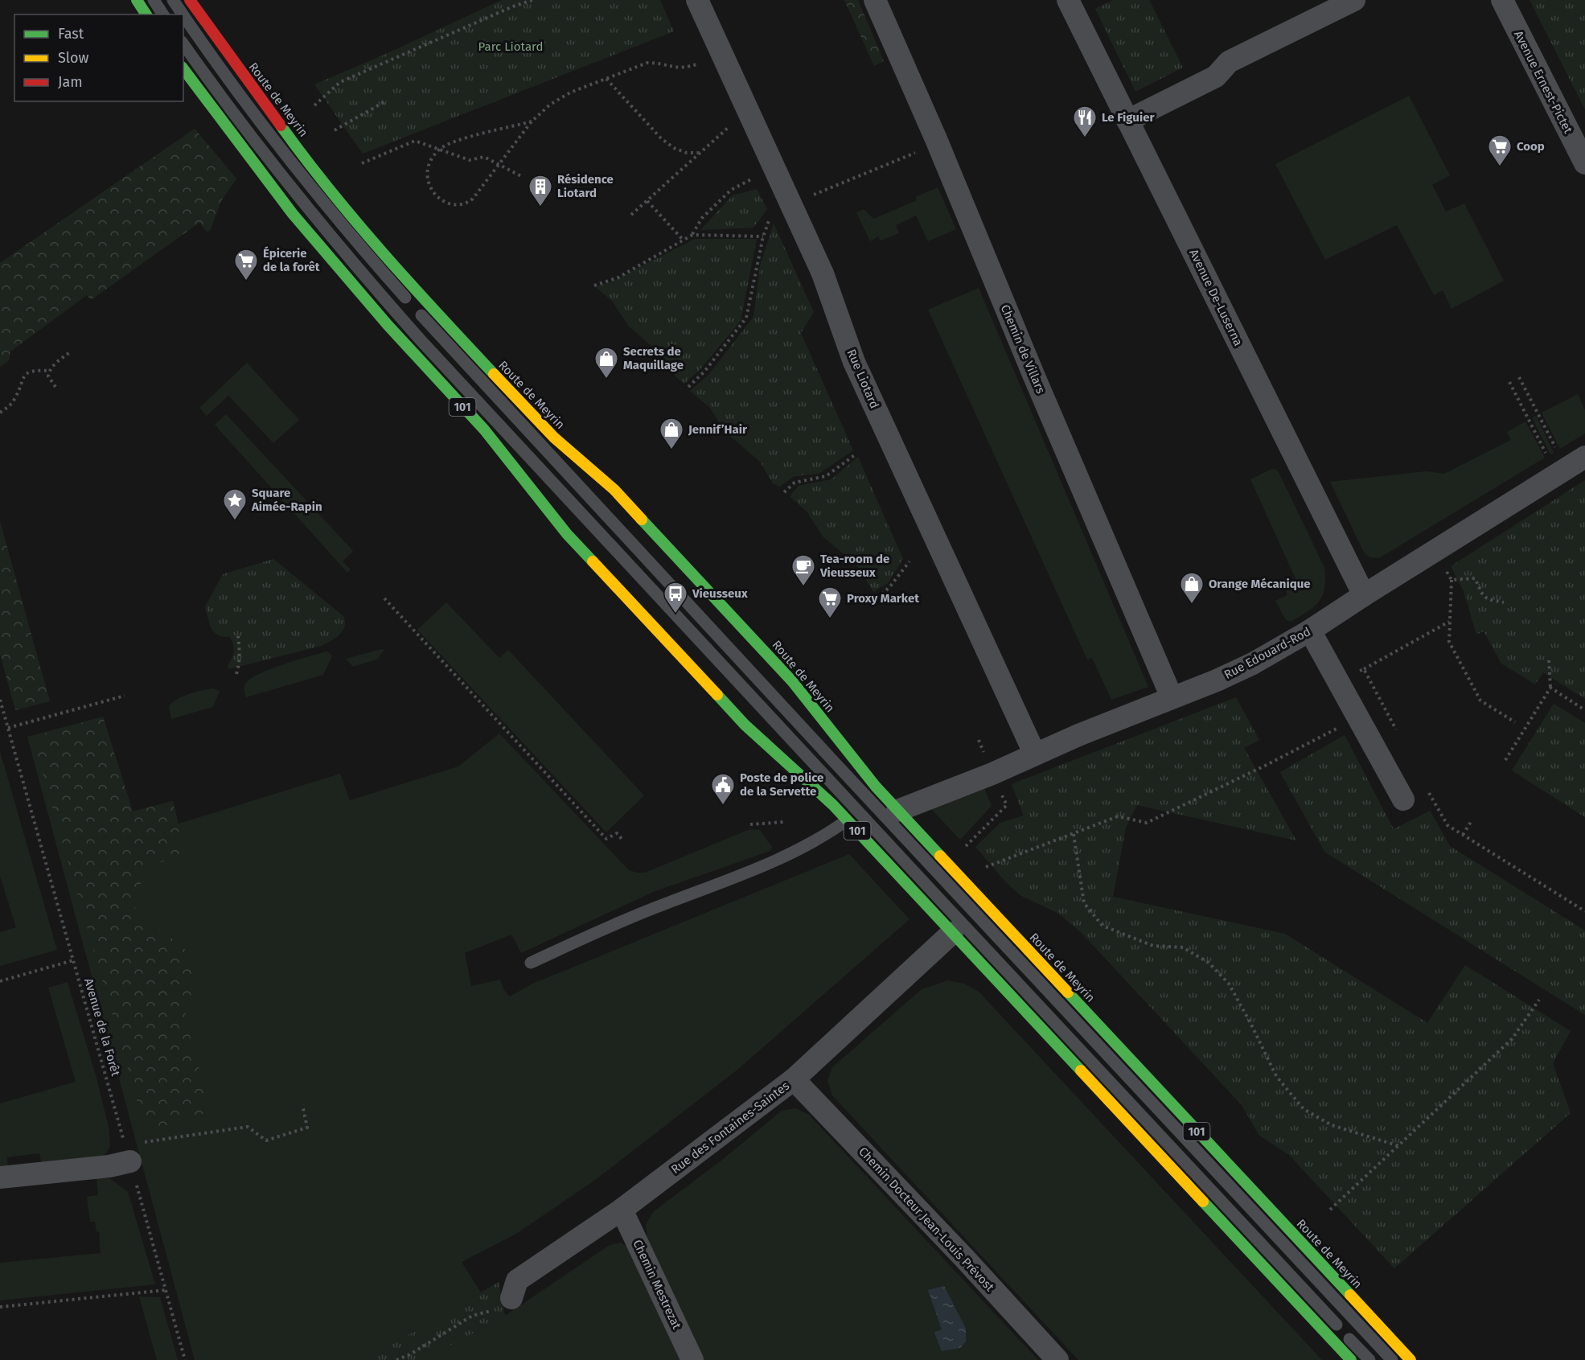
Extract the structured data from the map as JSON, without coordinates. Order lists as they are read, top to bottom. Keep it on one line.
{"streets":{"main road":["Route de Meyrin","101"],"street":["Avenue Ernest-Pictet","Avenue De-Luserna","Chemin de Villars","Rue Liotard","Rue Edouard-Rod","Rue des Fontaines-Saintes","Chemin Docteur Jean-Louis Prévost","Chemin Mestrezat"],"path":["Avenue de la Forêt"]},"crossings":[["Route de Meyrin","Rue Edouard-Rod"],["Avenue De-Luserna","Rue Edouard-Rod"],["Chemin de Villars","Rue Edouard-Rod"],["Rue Liotard","Rue Edouard-Rod"],["101","Rue des Fontaines-Saintes"],["Rue des Fontaines-Saintes","Chemin Docteur Jean-Louis Prévost"],["Rue des Fontaines-Saintes","Chemin Mestrezat"]],"parks":["Parc Liotard"],"places":{"restaurant":["Le Figuier"],"supermarket":["Coop","Épicerie de la forêt","Proxy Market"],"building":["Résidence Liotard"],"shop":["Secrets de Maquillage","Jennif’Hair","Orange Mécanique"],"place":["Square Aimée-Rapin"],"cafe":["Tea-room de Vieusseux"],"bus stop":["Vieusseux"],"public building":["Poste de police de la Servette"]},"legend":["Fast","Slow","Jam"]}
